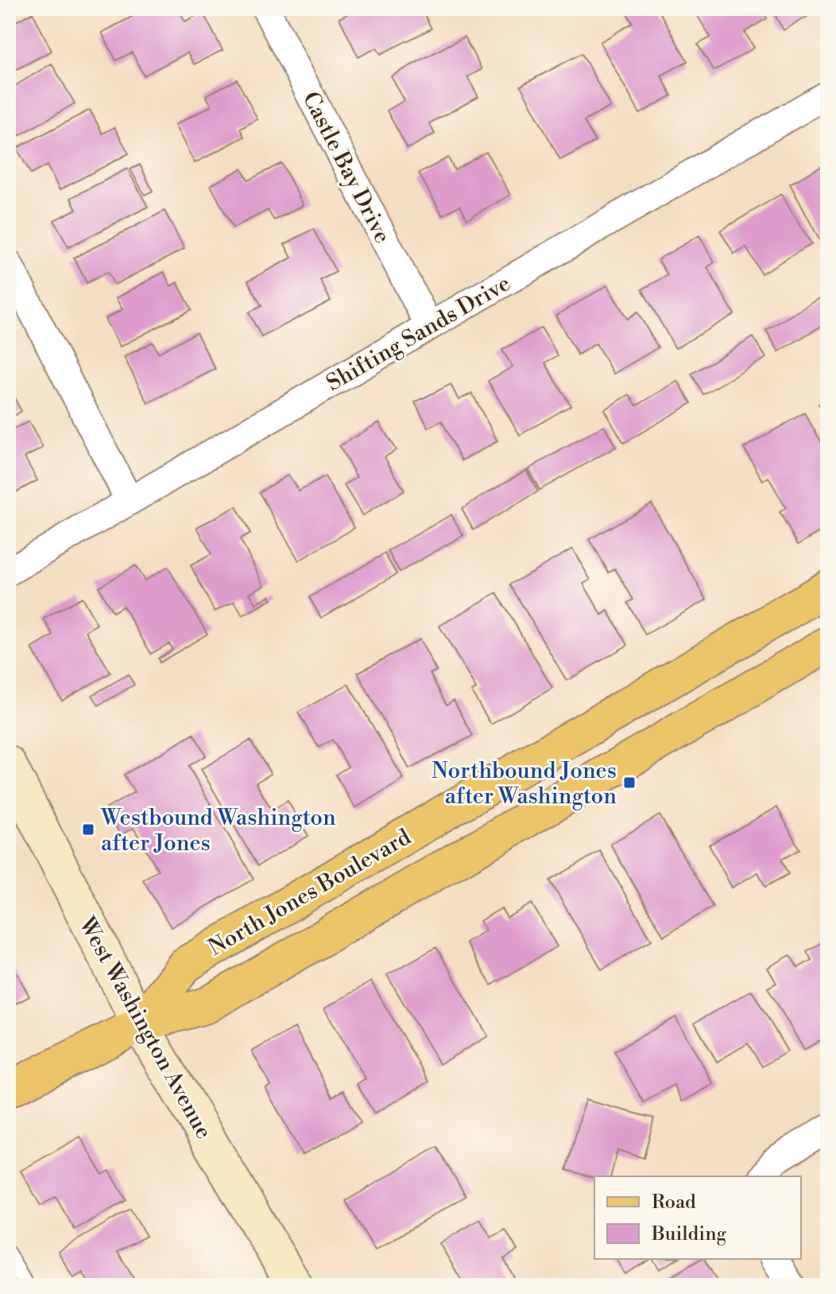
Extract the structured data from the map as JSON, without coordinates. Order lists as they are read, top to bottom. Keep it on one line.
{"streets":{"main road":["North Jones Boulevard","West Washington Avenue"],"street":["Castle Bay Drive","Shifting Sands Drive"]},"crossings":[["Castle Bay Drive","Shifting Sands Drive"],["North Jones Boulevard","West Washington Avenue"]],"places":{"transit":["Northbound Jones after Washington","Westbound Washington after Jones"]},"legend":["Road","Building"]}
